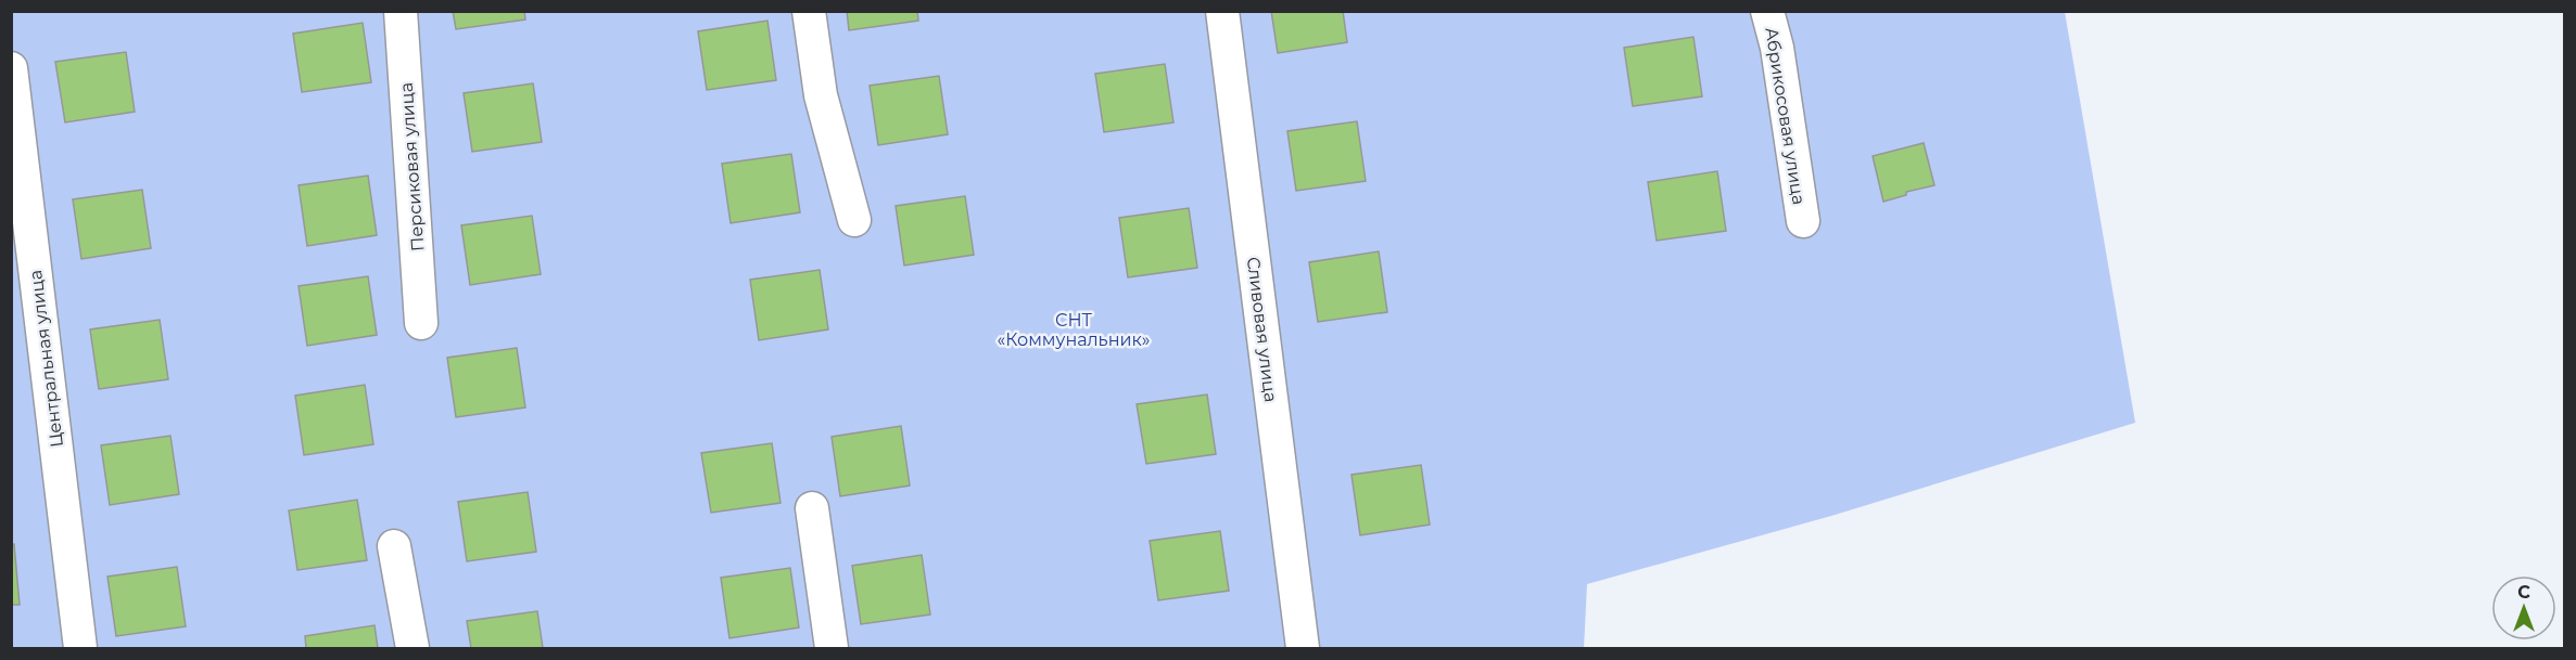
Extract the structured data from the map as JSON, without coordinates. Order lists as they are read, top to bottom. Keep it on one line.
{"streets":{"street":["Абрикосовая улица","Персиковая улица","Сливовая улица","Центральная улица"]},"parks":["СНТ «Коммунальник»"],"north":"top"}
